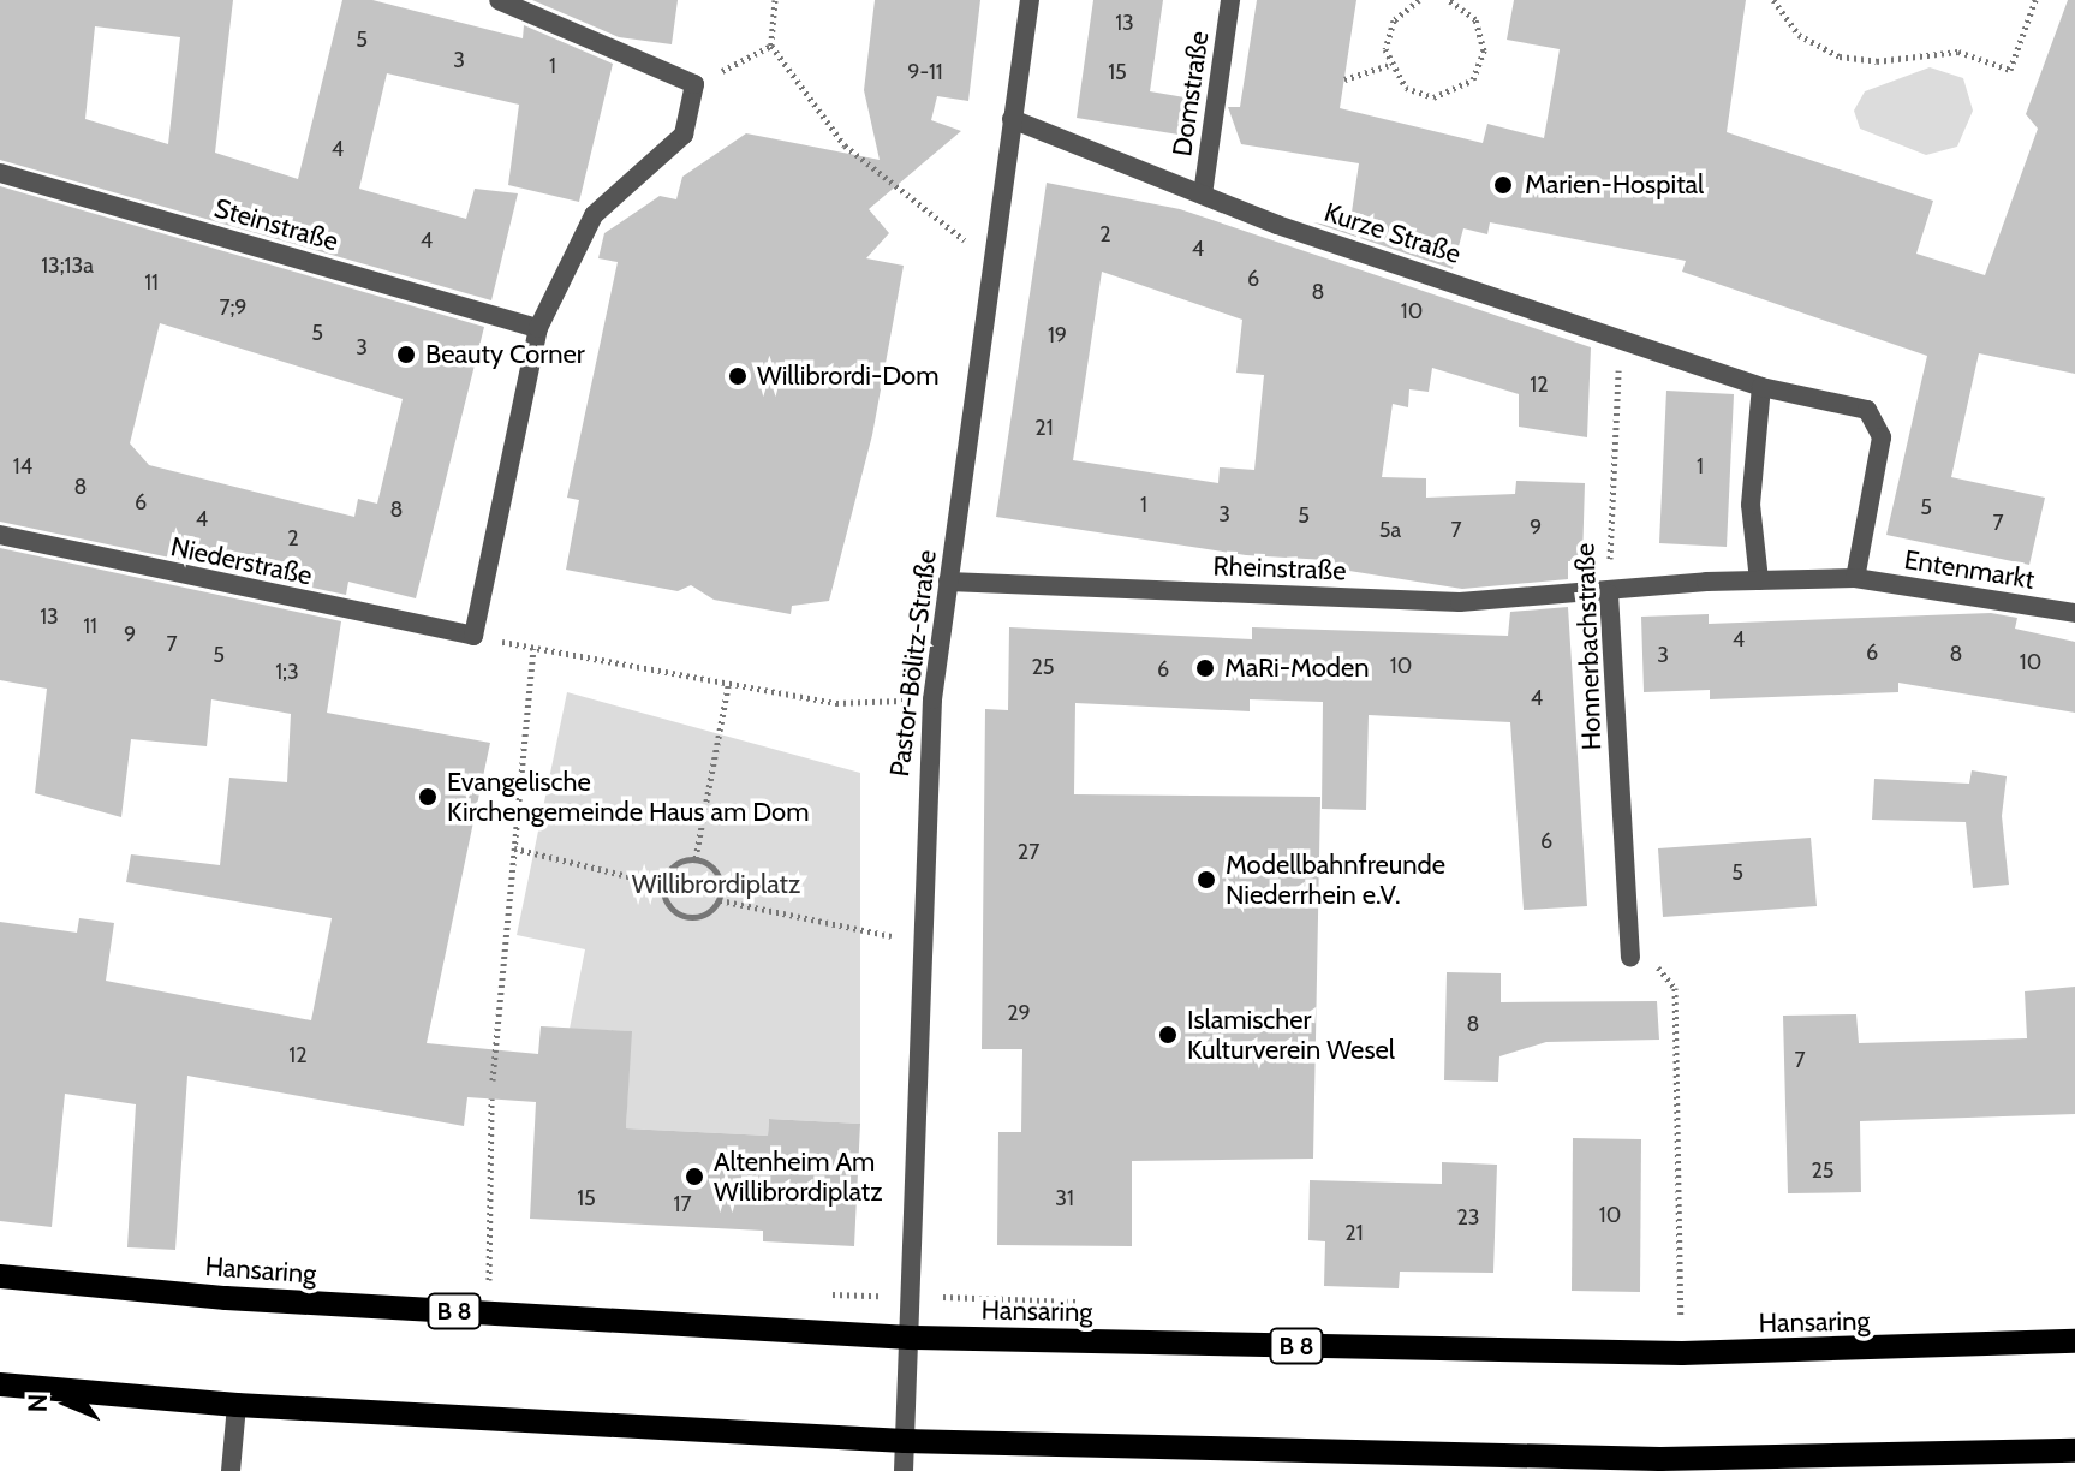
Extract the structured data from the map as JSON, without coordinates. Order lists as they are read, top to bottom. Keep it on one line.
{"streets":{"main road":["Hansaring","B 8"],"street":["Domstraße","Steinstraße","Kurze Straße","Niederstraße","Rheinstraße","Entenmarkt","Honnerbachstraße","Pastor-Bölitz-Straße"]},"crossings":[["Domstraße","Kurze Straße"],["Kurze Straße","Honnerbachstraße"],["Kurze Straße","Pastor-Bölitz-Straße"],["Rheinstraße","Entenmarkt"],["Rheinstraße","Honnerbachstraße"],["Rheinstraße","Pastor-Bölitz-Straße"],["Entenmarkt","Honnerbachstraße"],["Pastor-Bölitz-Straße","Hansaring"]],"parks":["Willibrordiplatz"],"places":["Marien-Hospital","Beauty Corner","Willibrordi-Dom","MaRi-Moden","Evangelische Kirchengemeinde Haus am Dom","Modellbahnfreunde Niederrhein e.V.","Islamischer Kulturverein Wesel","Altenheim Am Willibrordiplatz"],"house_numbers":["13","5","3","1","9-11","15","4","2","4","4","13;13a","6","11","8","7;9","10","5","19","3","12","21","14","1","8","6","1","5","8","3","5","4","7","9","5a","7","2","13","11","9","4","7","6","8","5","3","10","10","25","6","1;3","4","6","27","5","29","8","12","7","25","15","31","17","10","23","21"],"north":"left"}
